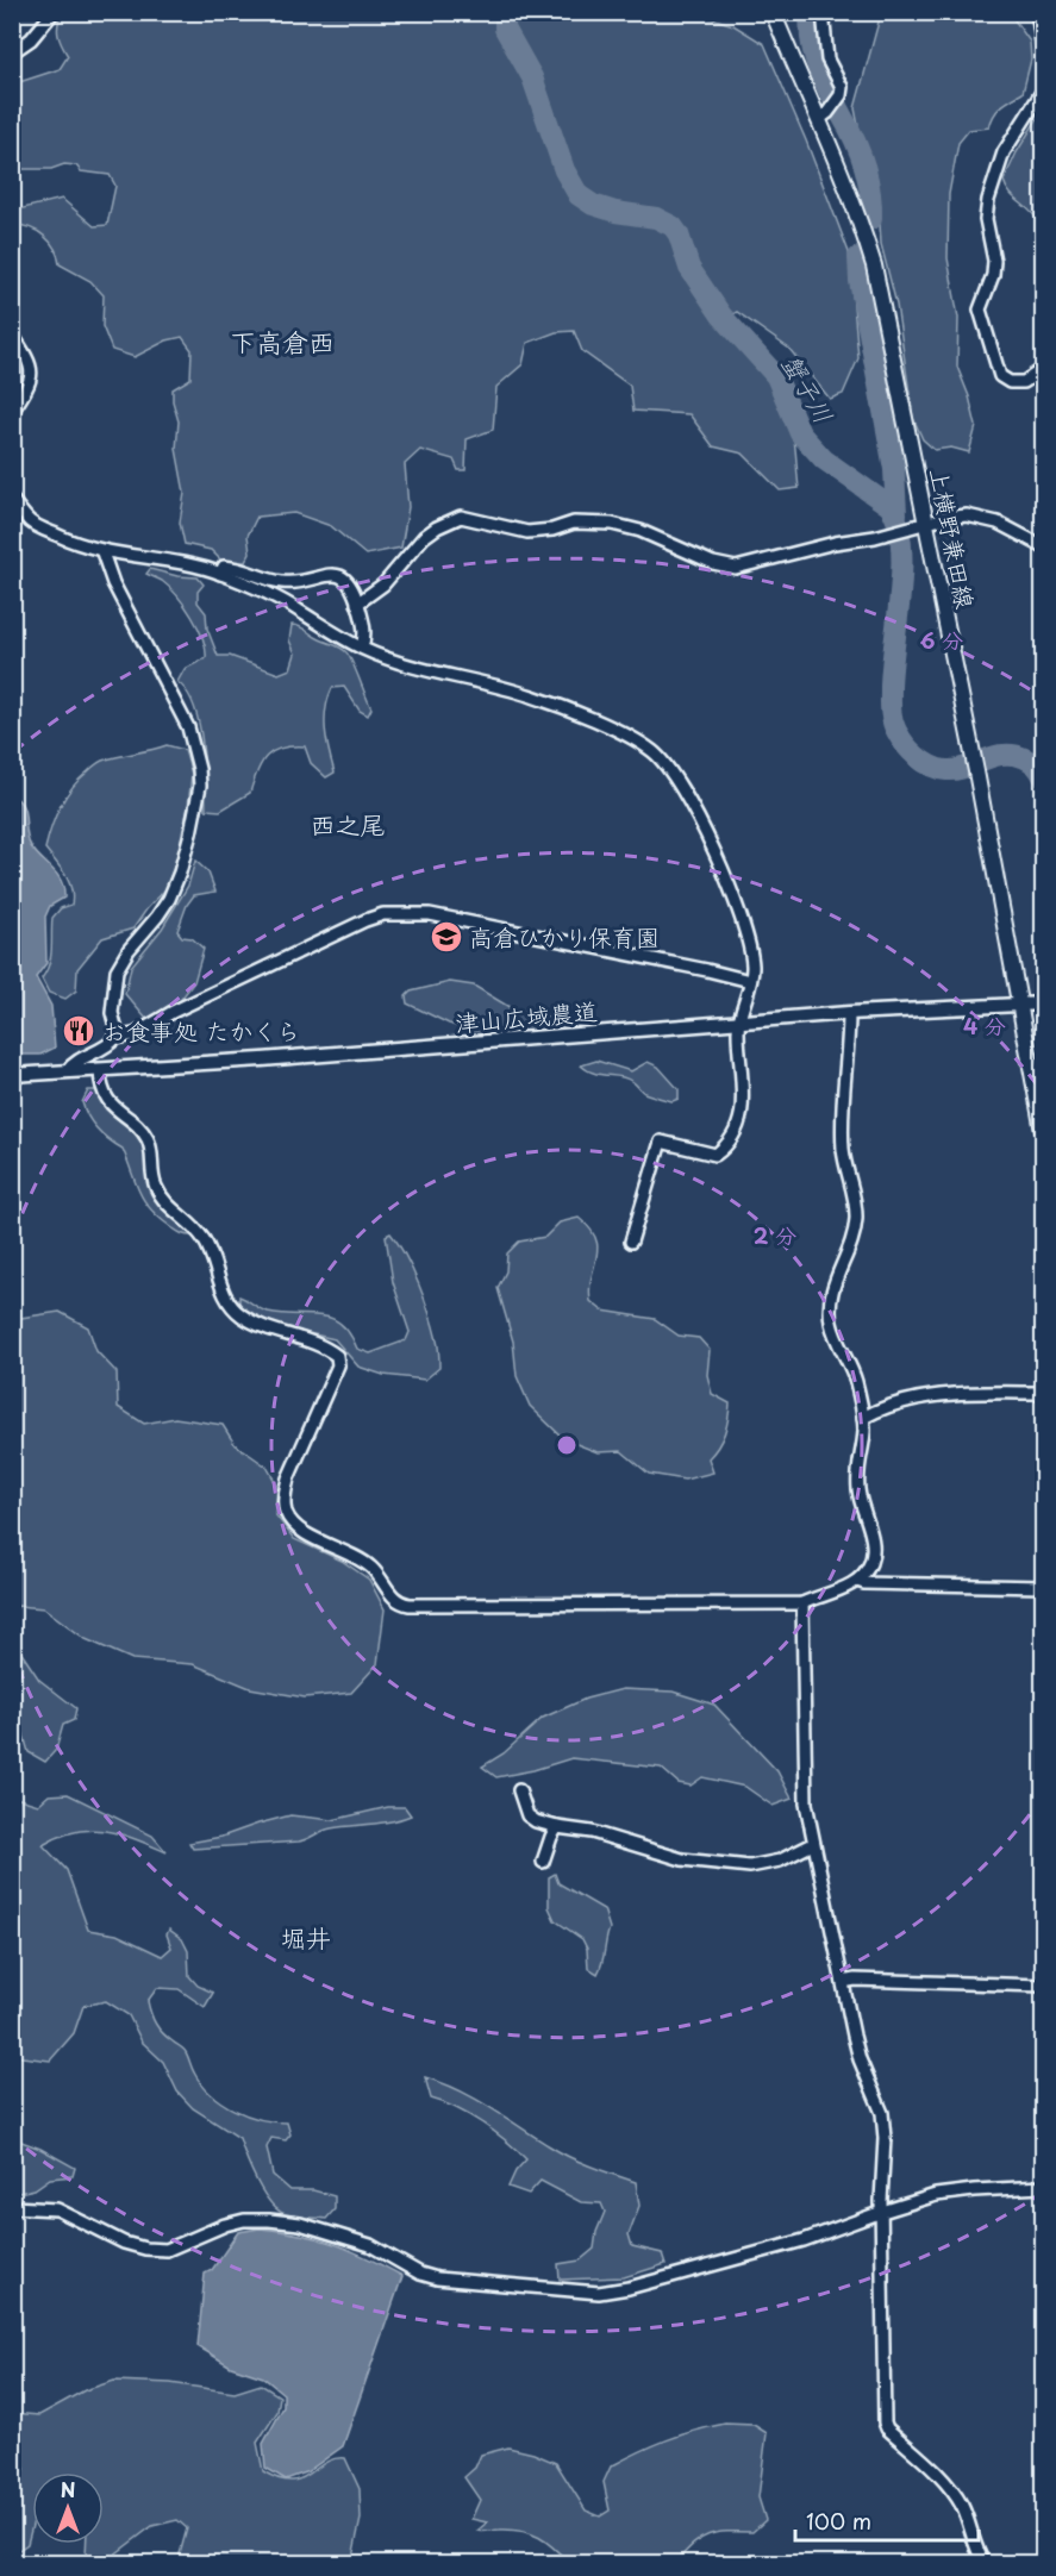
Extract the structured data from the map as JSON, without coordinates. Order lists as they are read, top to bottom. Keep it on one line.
{"streets":{"main road":["上横野兼田線"],"street":["津山広域農道"]},"crossings":[["上横野兼田線","津山広域農道"]],"districts":["下高倉西","西之尾","堀井"],"water":["蟹子川"],"places":{"school or university":["高倉ひかり保育園"],"restaurant":["お食事処 たかくら"]},"scale_bar":"100 m","north":"top","rings":["6 分","4 分","2 分"]}
